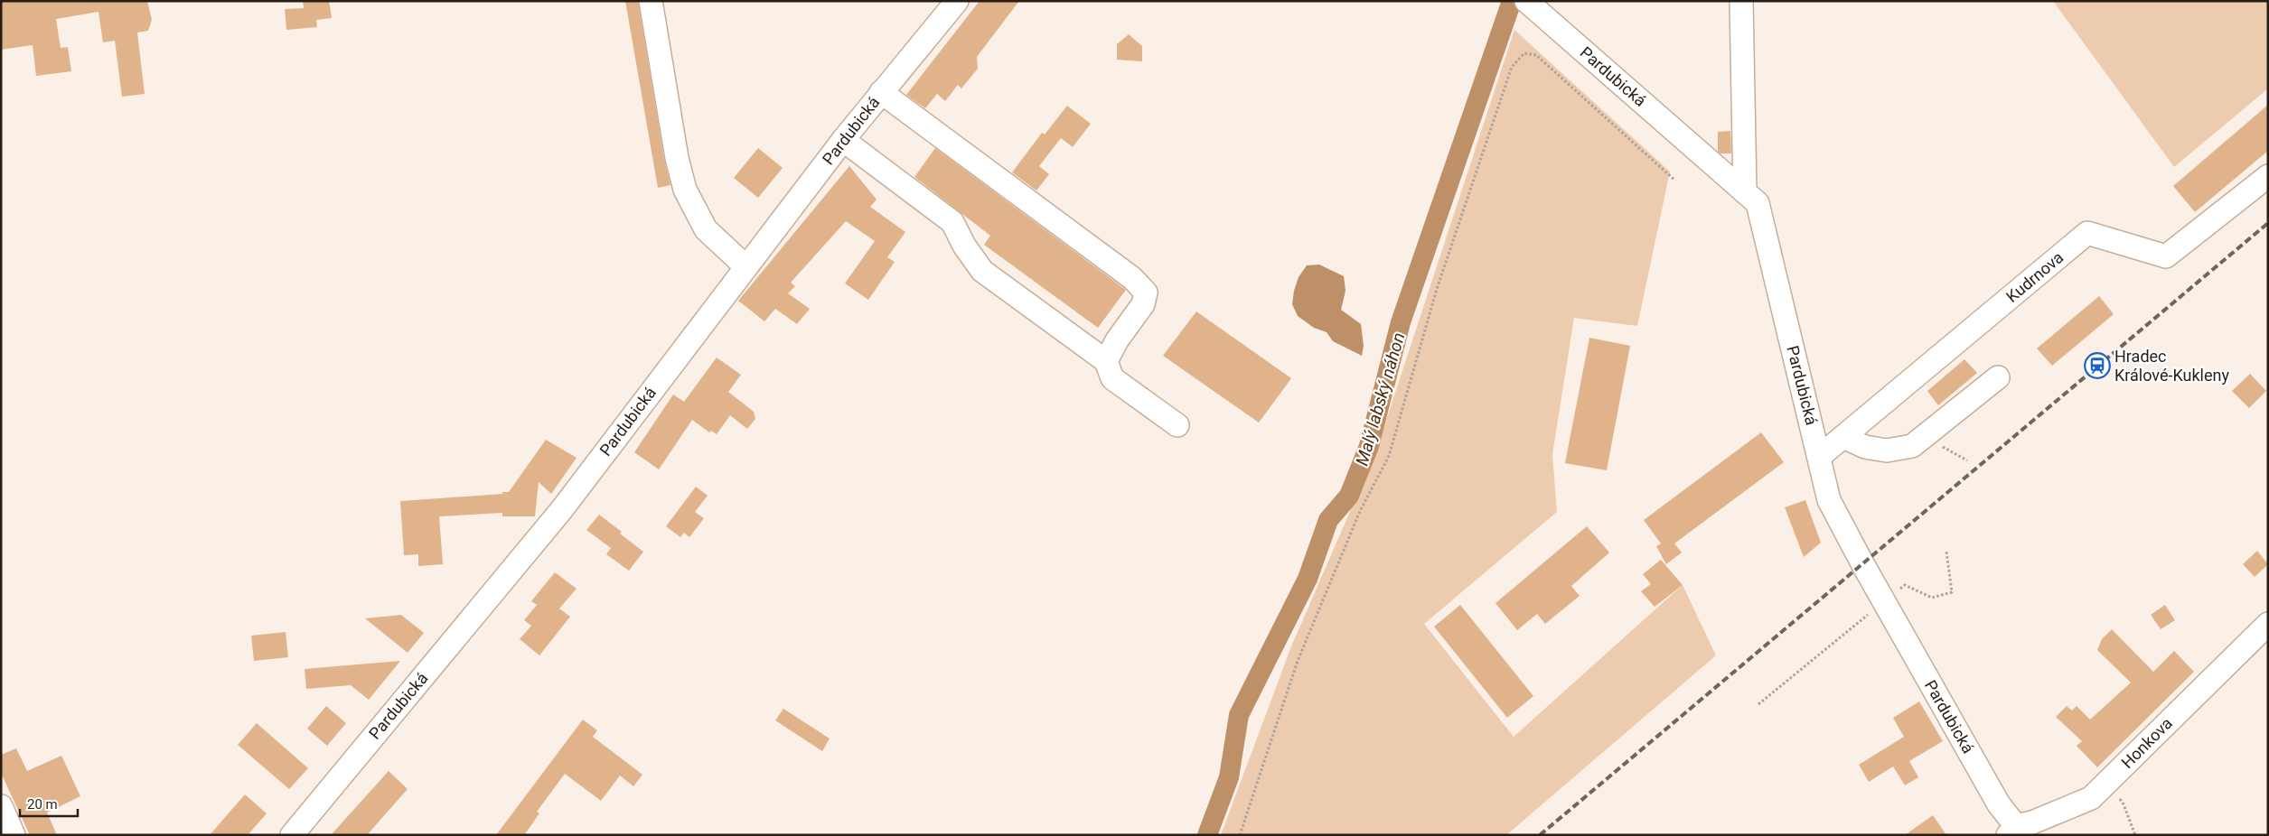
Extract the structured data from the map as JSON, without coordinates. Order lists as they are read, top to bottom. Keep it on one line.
{"streets":{"street":["Pardubická","Kudrnova","Honkova"]},"crossings":[["Pardubická","Kudrnova"],["Pardubická","Honkova"]],"water":["Malý labský náhon"],"places":{"station":["Hradec Králové-Kukleny"]},"scale_bar":"20 m"}
